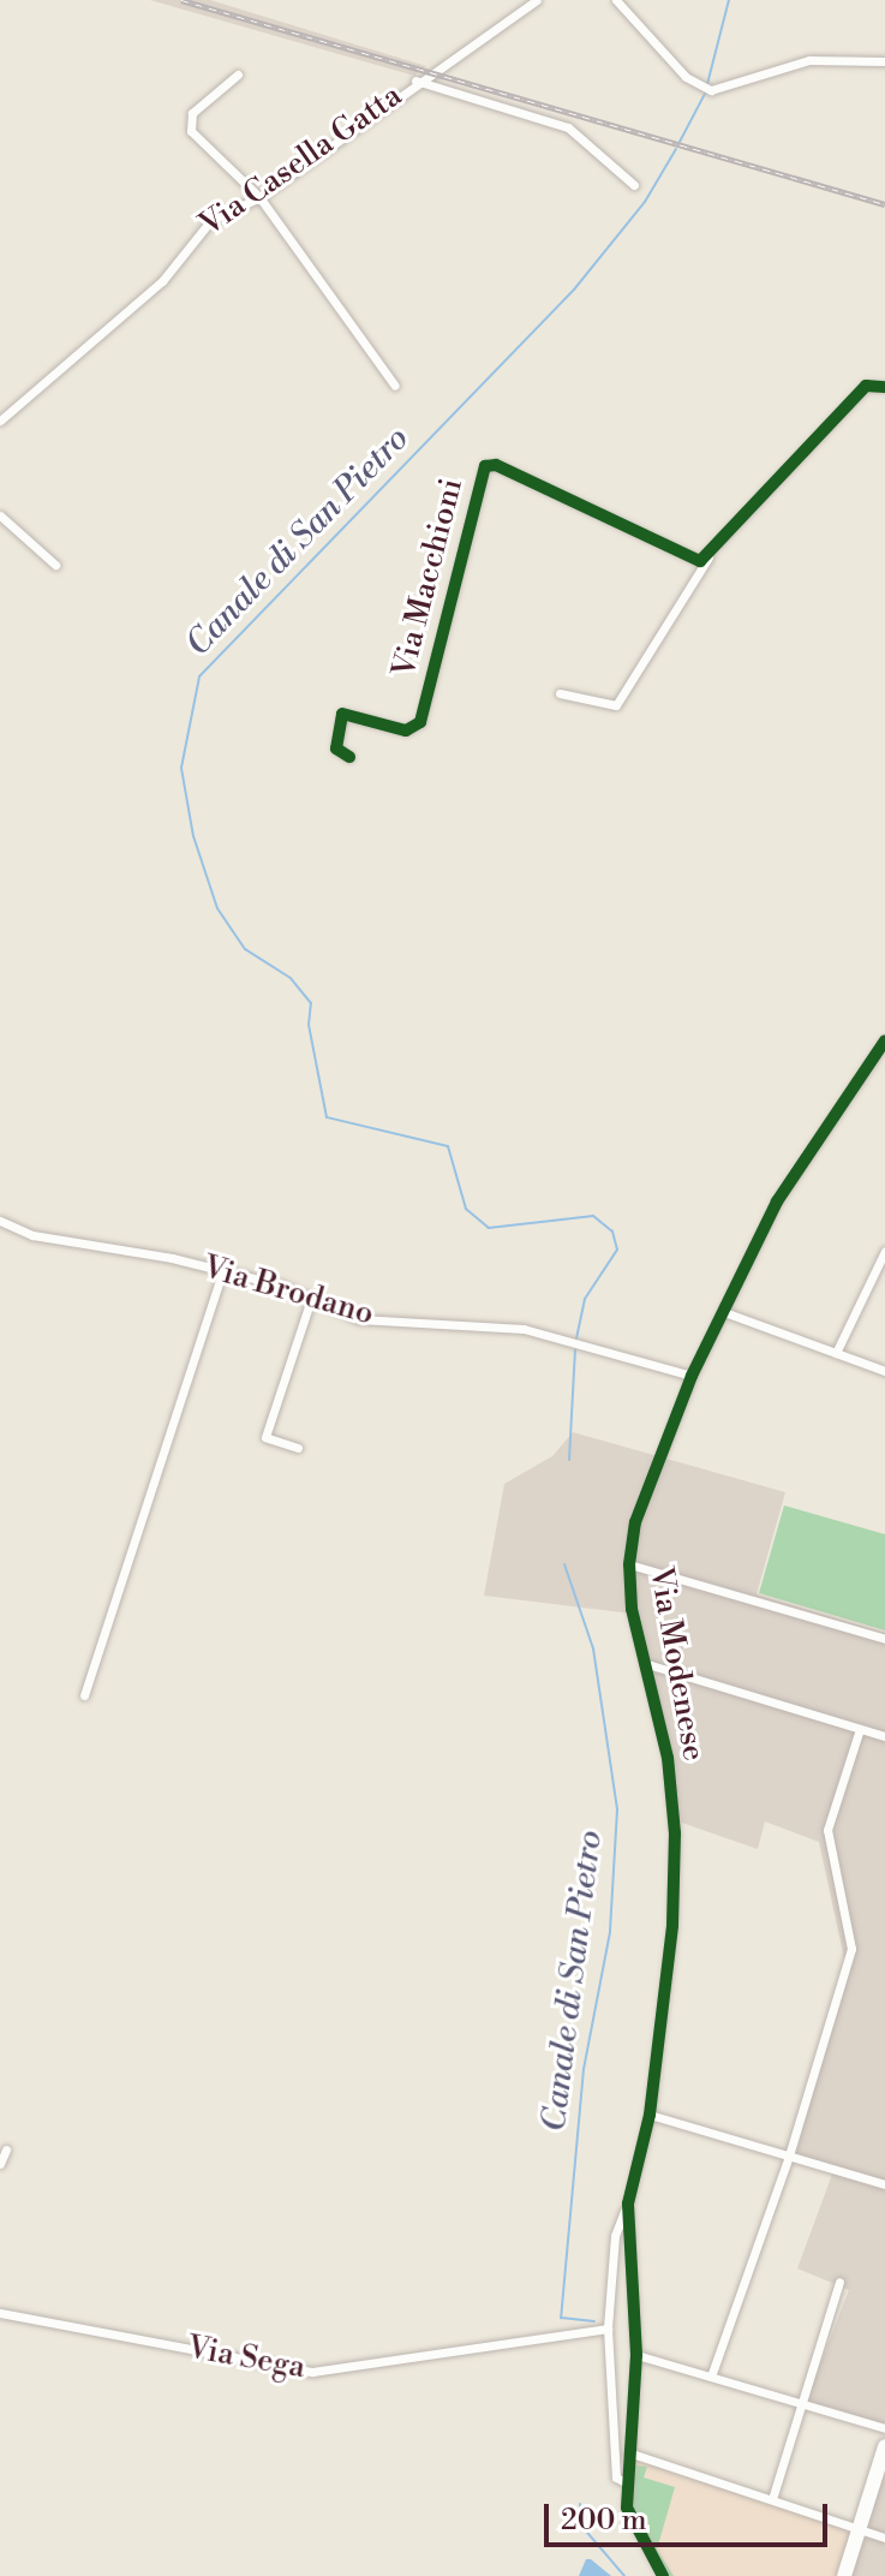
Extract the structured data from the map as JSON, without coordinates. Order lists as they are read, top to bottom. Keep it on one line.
{"streets":{"street":["Via Casella Gatta","Via Macchioni","Via Brodano","Via Modenese","Via Sega"]},"crossings":[["Via Brodano","Via Modenese"]],"water":["Canale di San Pietro"],"scale_bar":"200 m"}
